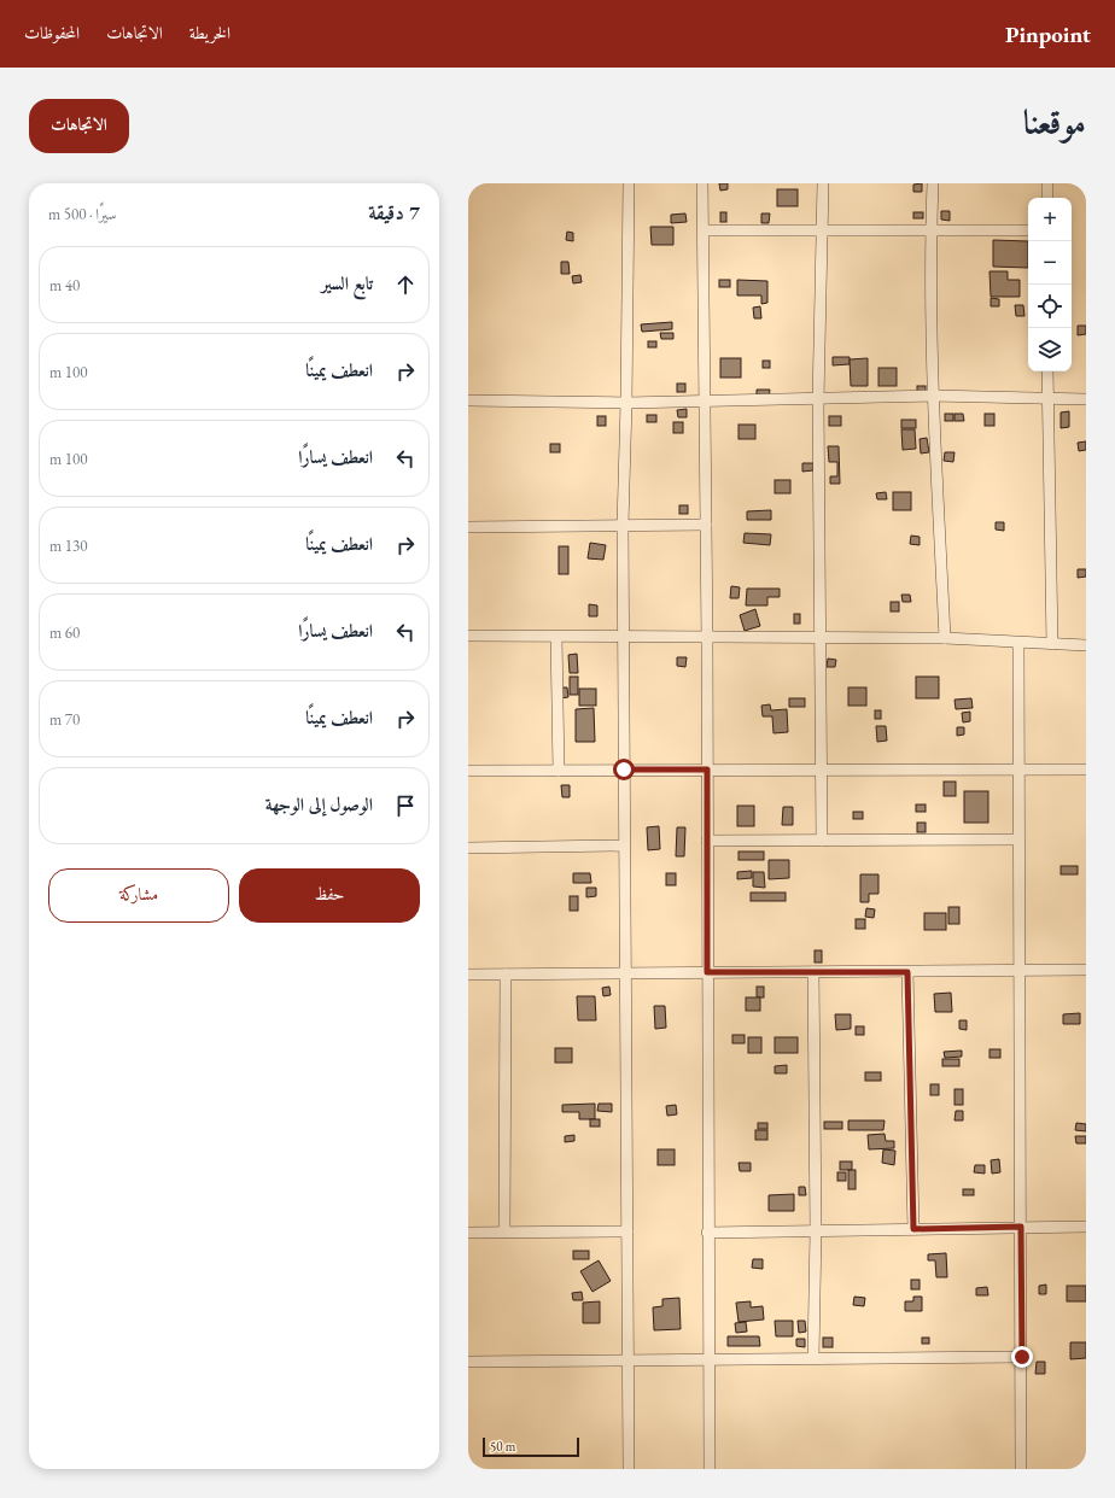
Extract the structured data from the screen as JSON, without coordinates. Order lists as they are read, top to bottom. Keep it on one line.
{"scale_bar":"50 m","page":{"header":"Pinpoint","nav":["الخريطة","الاتجاهات","المحفوظات"],"title":"موقعنا","buttons":["الاتجاهات",["حفظ","مشاركة"]],"heading":["7 دقيقة","سيرًا · 500 m"],"map_buttons":["+","−"],"list":[["تابع السير","40 m"],["انعطف يمينًا","100 m"],["انعطف يسارًا","100 m"],["انعطف يمينًا","130 m"],["انعطف يسارًا","60 m"],["انعطف يمينًا","70 m"],"الوصول إلى الوجهة"],"scale":"50 m"}}
